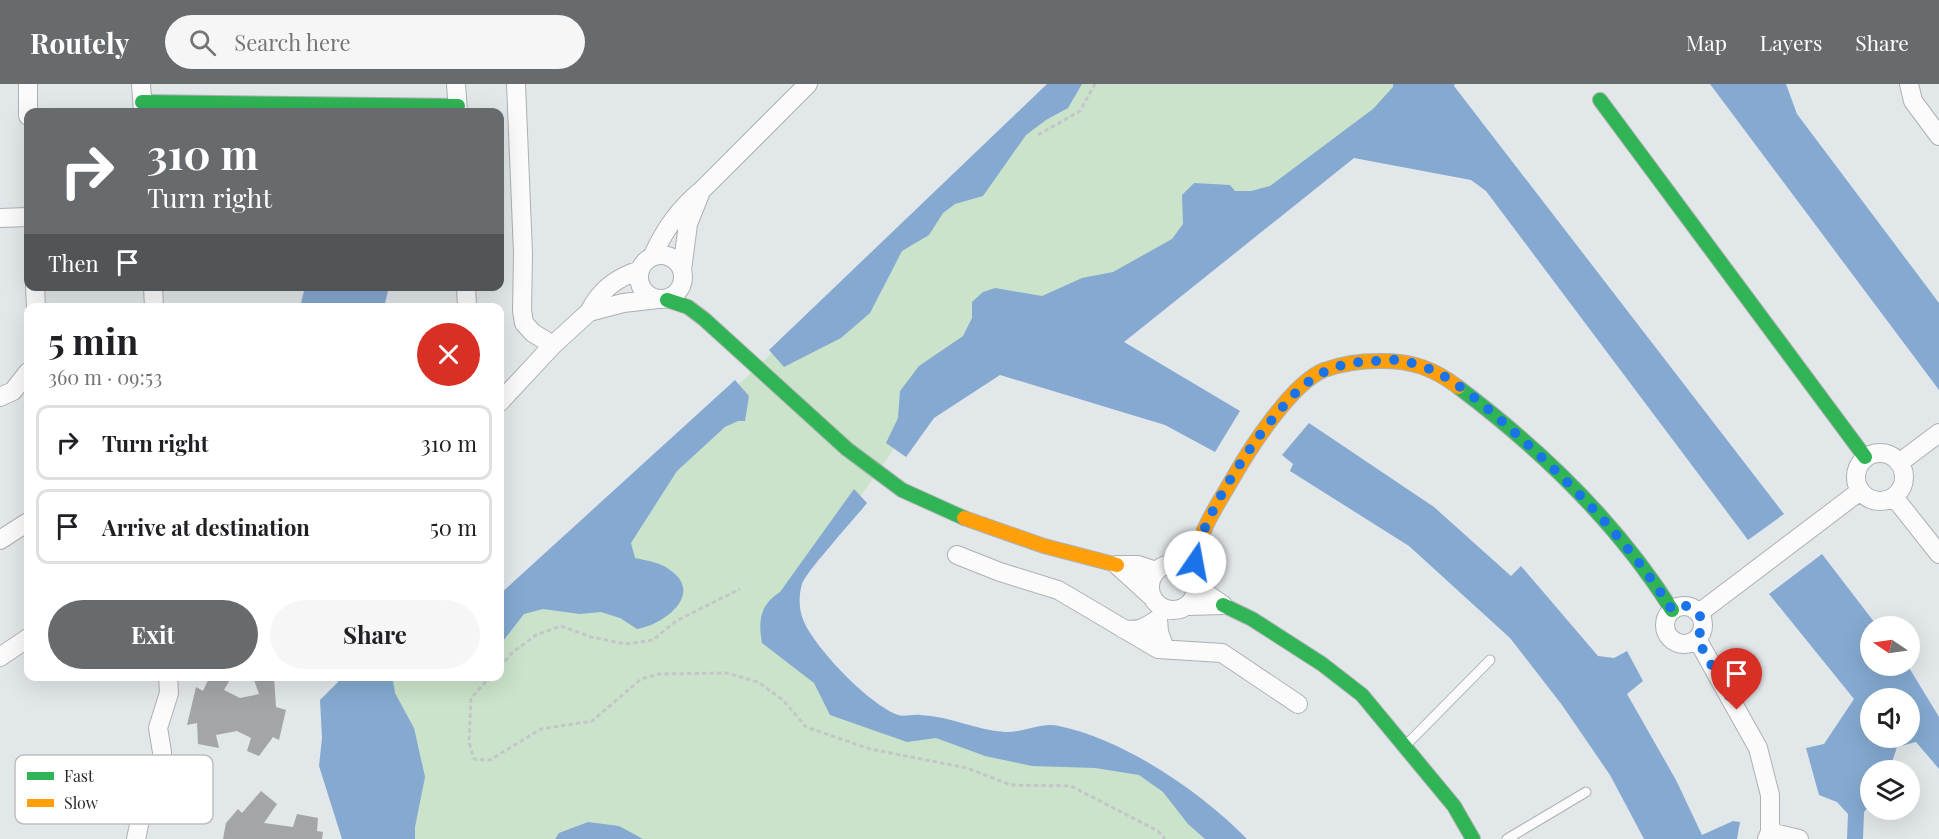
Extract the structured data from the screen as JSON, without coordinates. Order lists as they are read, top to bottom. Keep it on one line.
{"legend":["Fast","Slow"],"north":"left","page":{"header":"Routely","search":"Search here","nav":["Map","Layers","Share"],"turn":["310 m","Turn right"],"then":"Then","heading":["5 min","360 m · 09:53"],"list":[{"name":"Turn right","value":"310 m"},{"name":"Arrive at destination","value":"50 m"}],"buttons":["Exit","Share"]}}
